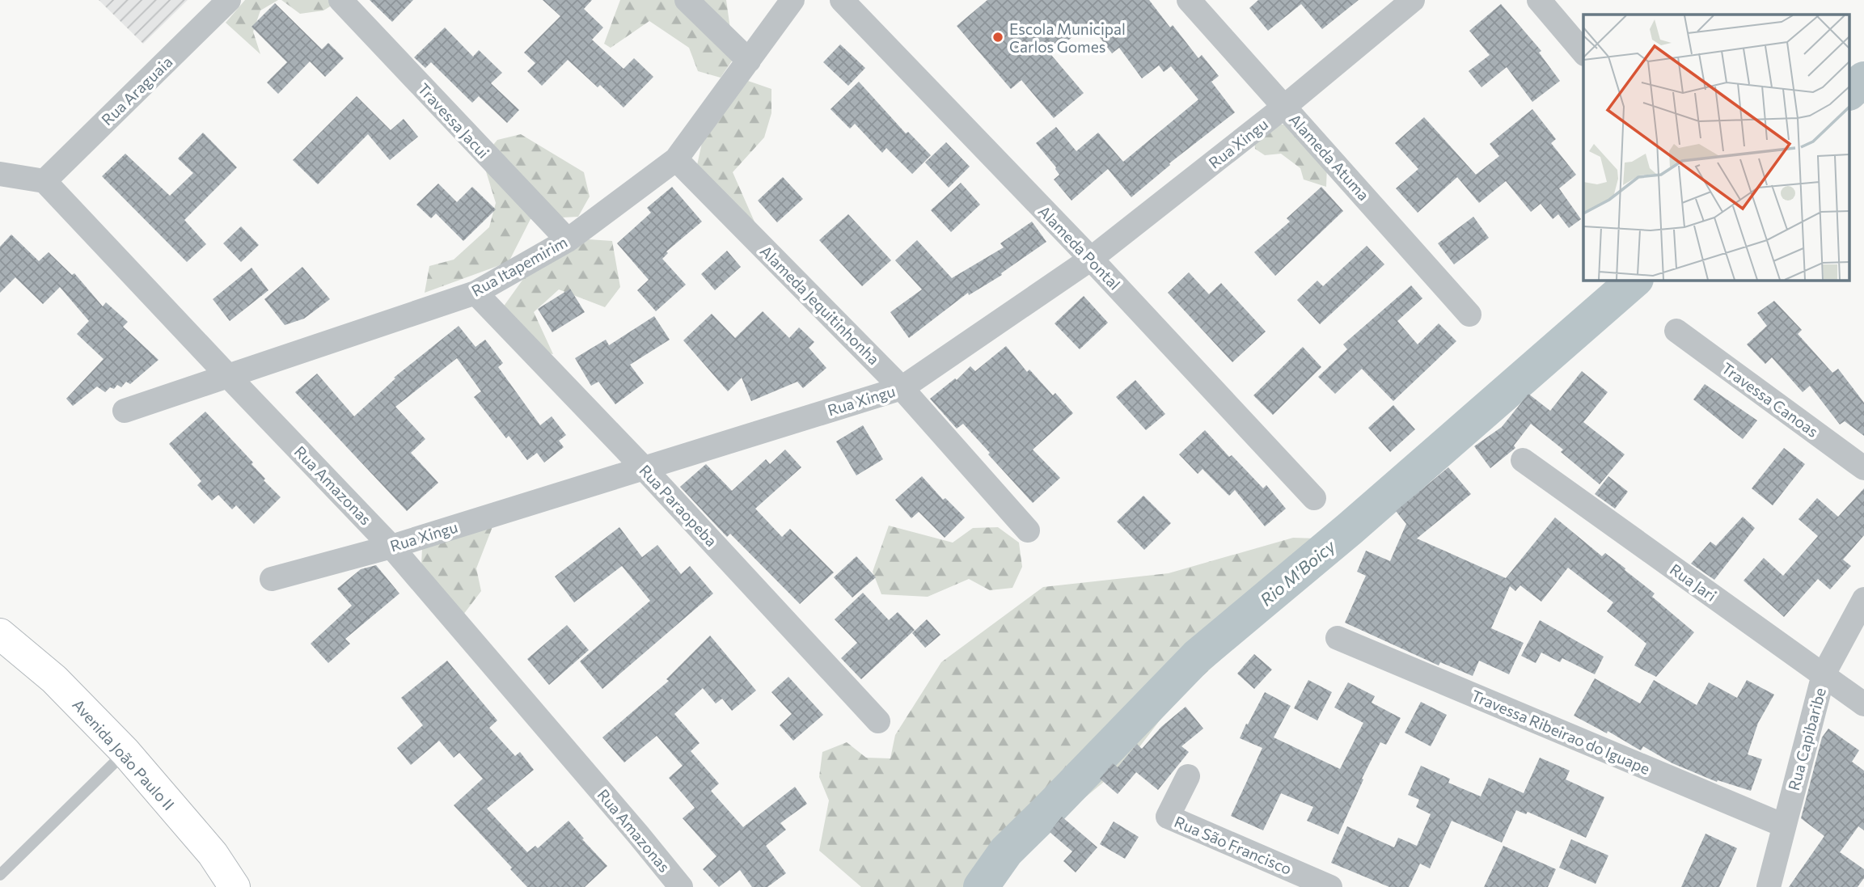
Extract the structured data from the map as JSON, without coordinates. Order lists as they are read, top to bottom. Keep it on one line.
{"streets":{"main road":["Avenida João Paulo II"],"street":["Rua Araguaia","Travessa Jacui","Rua Xingu","Alameda Atuma","Alameda Pontal","Rua Itapemirim","Alameda Jequitinhonha","Travessa Canoas","Rua Amazonas","Rua Paraopeba","Rua Jari","Travessa Ribeirao do Iguape","Rua Capibaribe","Rua São Francisco"]},"crossings":[["Rua Araguaia","Rua Amazonas"],["Travessa Jacui","Rua Itapemirim"],["Rua Xingu","Alameda Atuma"],["Rua Xingu","Alameda Pontal"],["Rua Xingu","Alameda Jequitinhonha"],["Rua Xingu","Rua Amazonas"],["Rua Xingu","Rua Paraopeba"],["Rua Itapemirim","Alameda Jequitinhonha"],["Rua Itapemirim","Rua Amazonas"],["Rua Itapemirim","Rua Paraopeba"],["Rua Jari","Rua Capibaribe"],["Travessa Ribeirao do Iguape","Rua Capibaribe"]],"water":["Rio M'Boicy"],"places":["Escola Municipal Carlos Gomes"]}
